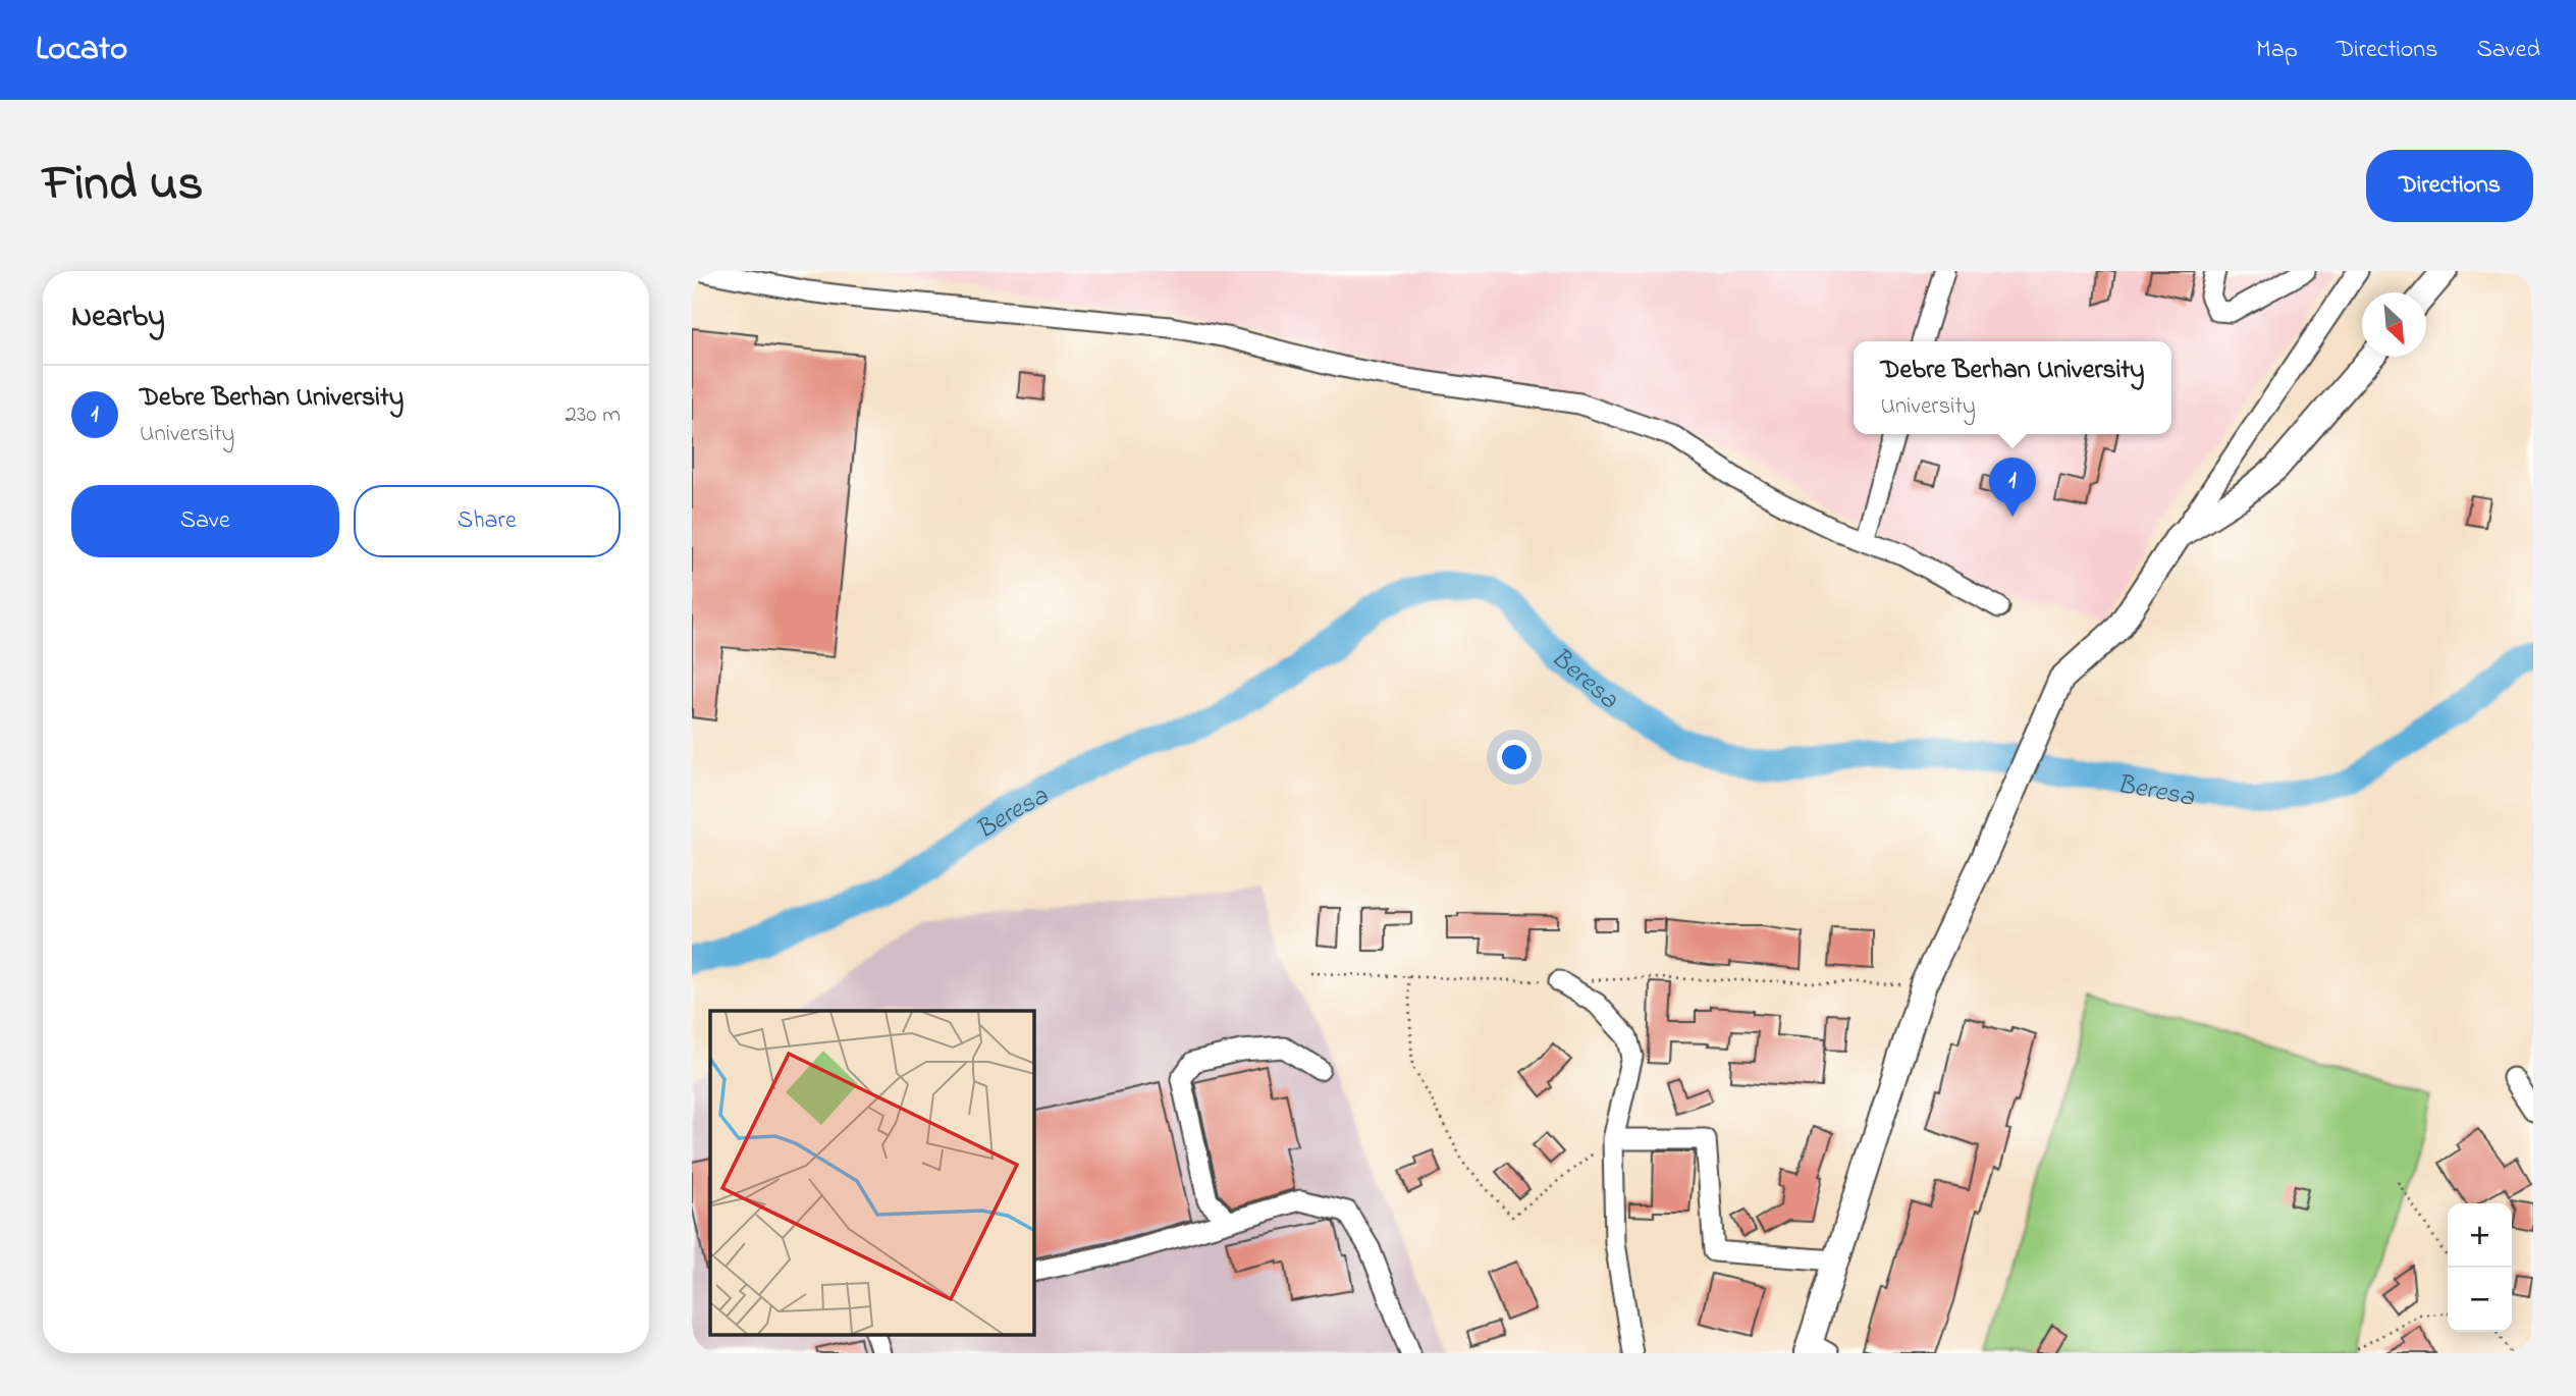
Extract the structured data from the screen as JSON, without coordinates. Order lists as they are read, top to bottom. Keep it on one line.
{"water":["Beresa"],"north":"bottom right","page":{"header":"Locato","nav":["Map","Directions","Saved"],"title":"Find us","buttons":["Directions",["Save","Share"]],"heading":"Nearby","popup":["Debre Berhan University","University"],"list":[{"mark":"1","name":"Debre Berhan University","note":"University","value":"230 m"}],"pins":"1","map_buttons":["+","−"]}}
